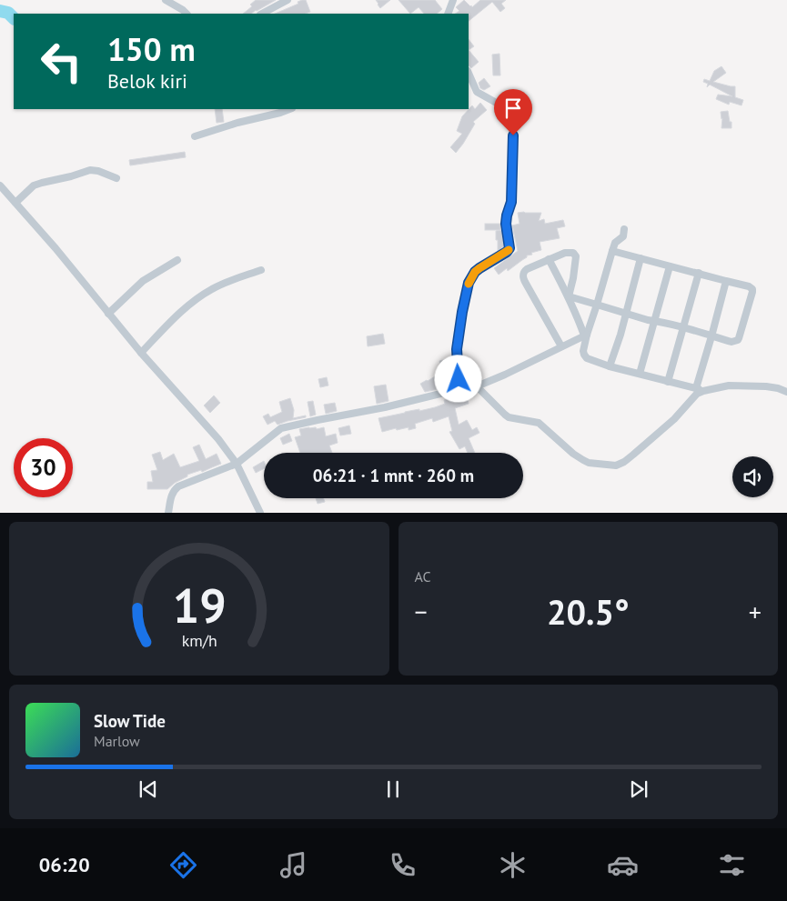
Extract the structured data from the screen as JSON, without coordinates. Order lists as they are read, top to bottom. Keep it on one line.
{"page":{"turn":["150 m","Belok kiri"],"limit":"30","trip":"06:21 · 1 mnt · 260 m","tile":"AC","heat":["−","20.5°","+"],"song":["Slow Tide","Marlow"],"tabs":"06:20","gauge":["19","km/h"]}}
